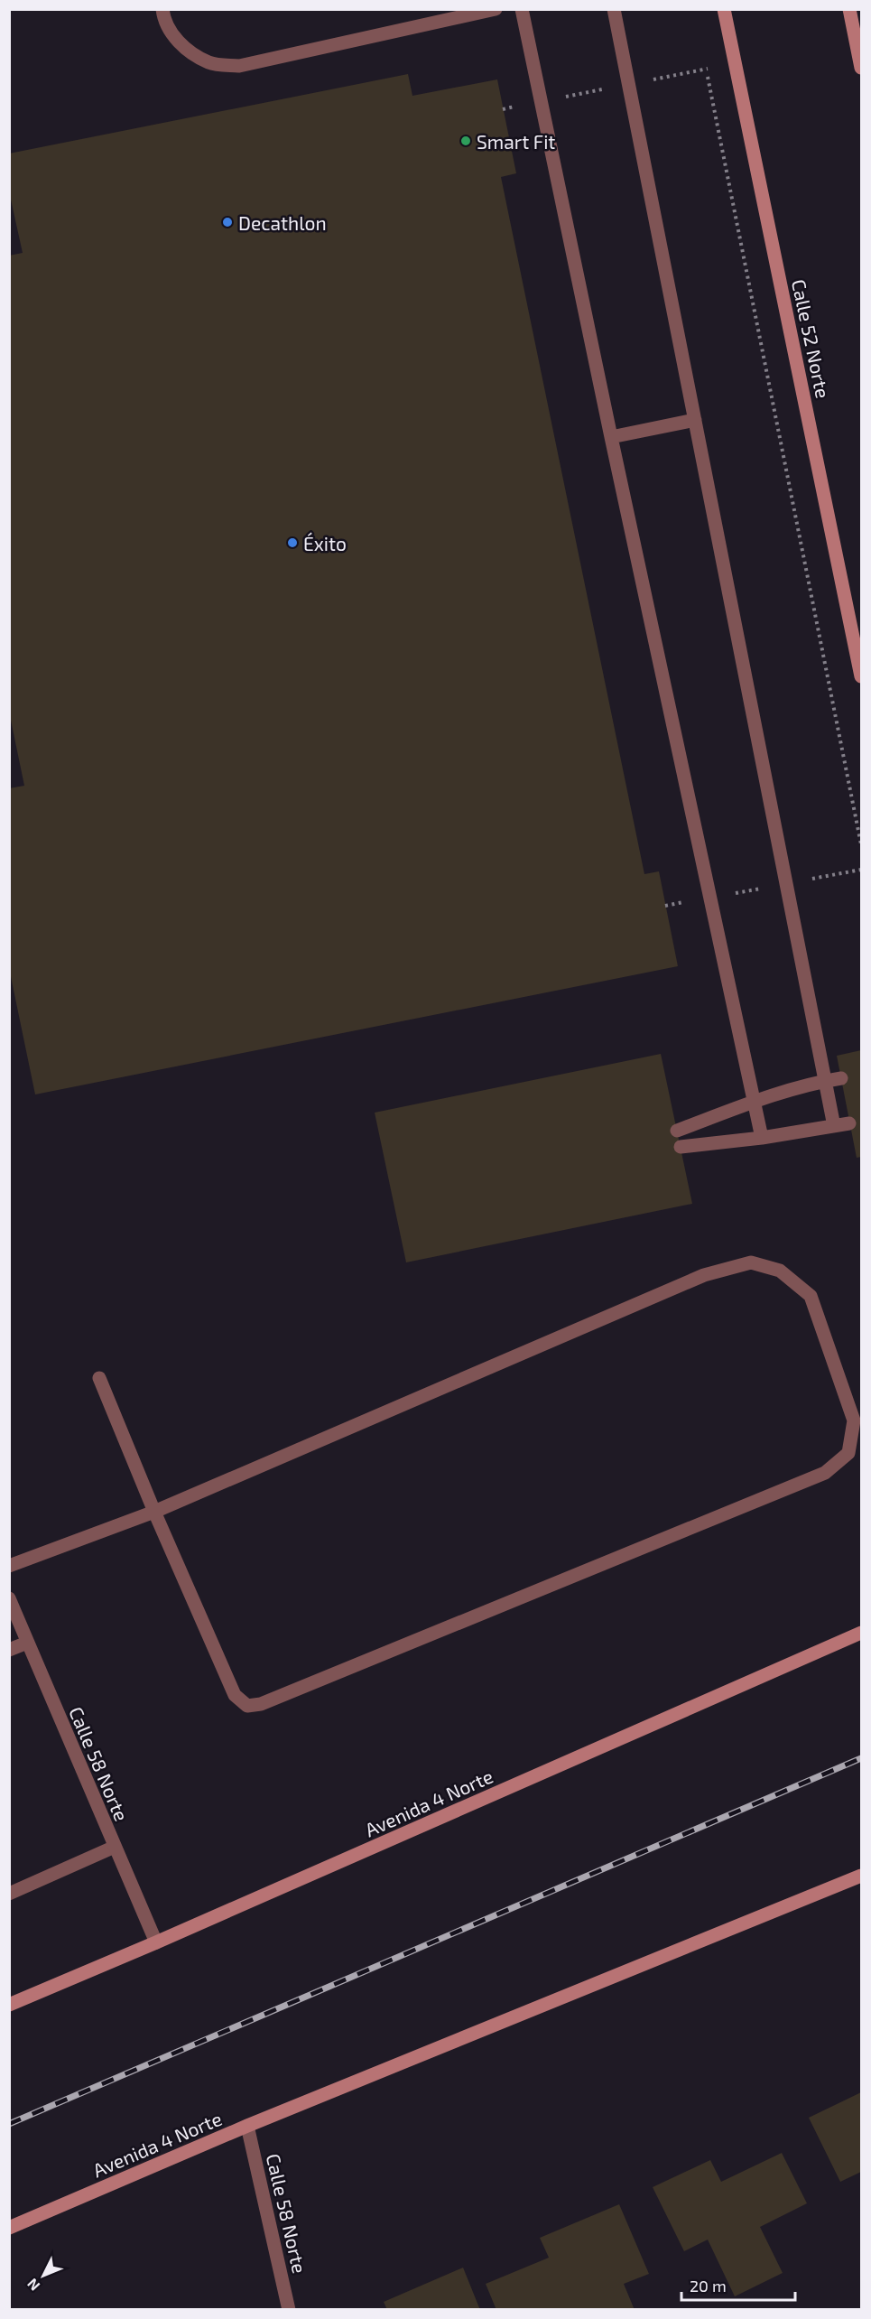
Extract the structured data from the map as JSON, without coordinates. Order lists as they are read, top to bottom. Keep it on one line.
{"streets":{"main road":["Calle 52 Norte","Avenida 4 Norte"],"street":["Calle 58 Norte"]},"crossings":[["Calle 58 Norte","Avenida 4 Norte"]],"places":["Smart Fit","Decathlon","Éxito"],"scale_bar":"20 m","north":"bottom left"}
